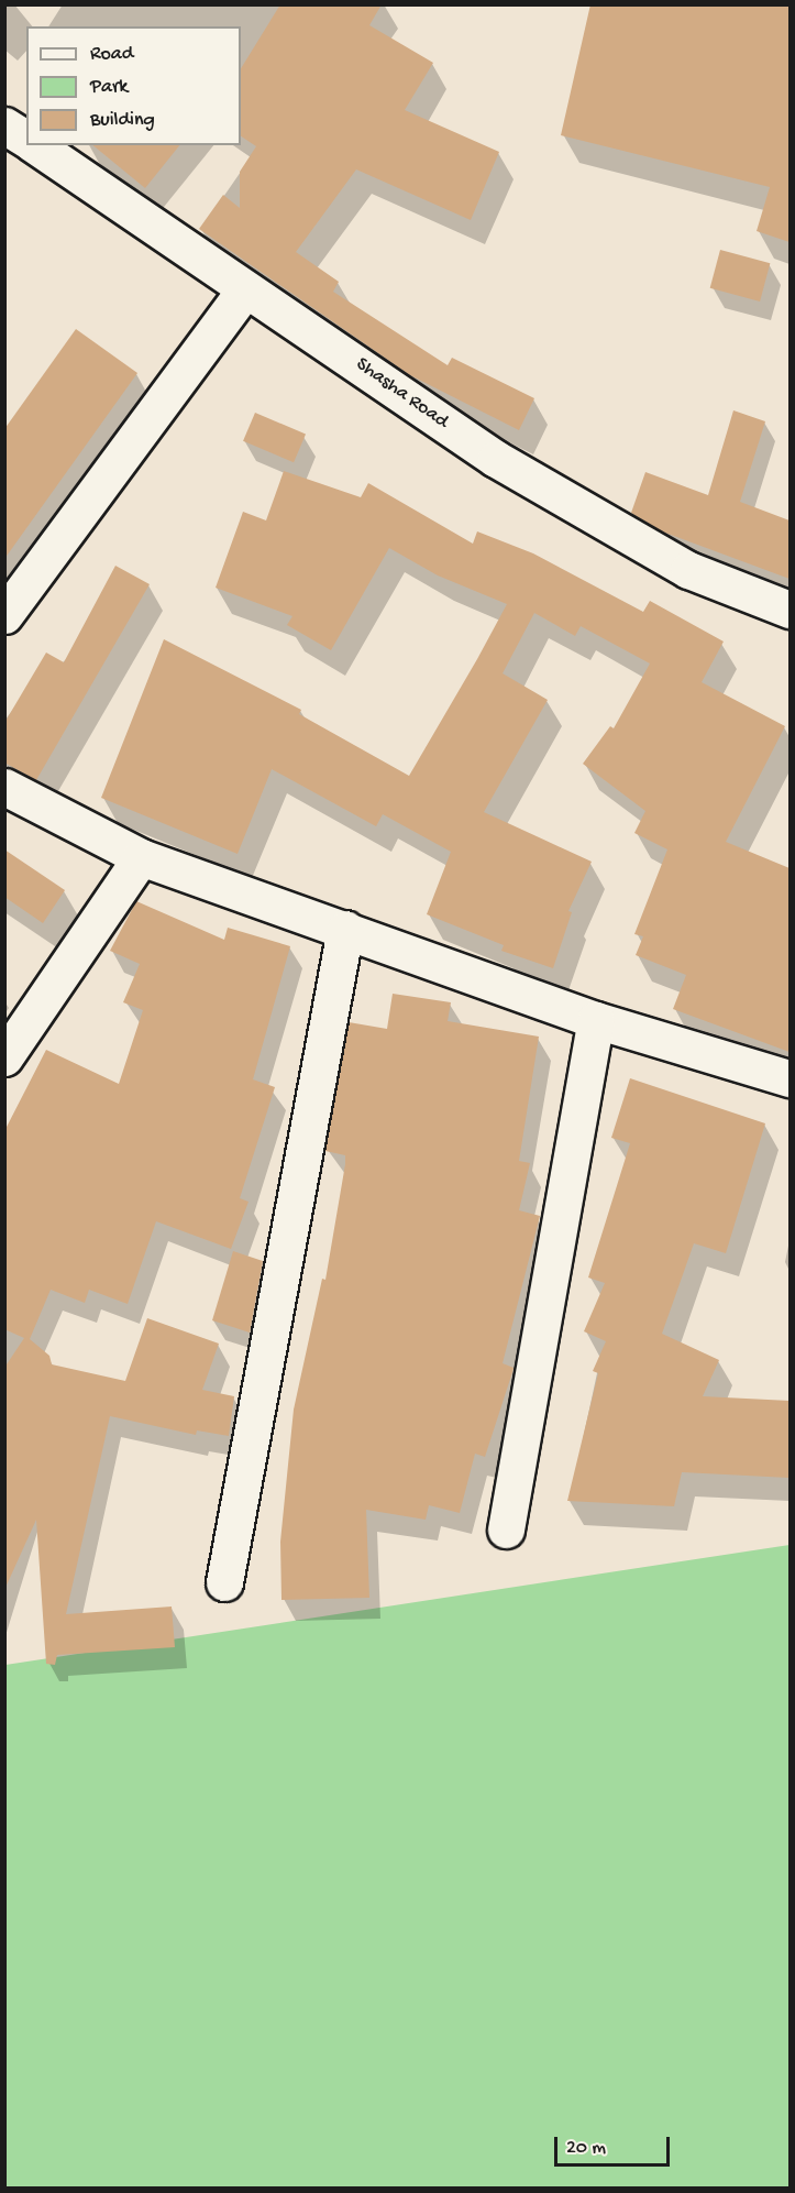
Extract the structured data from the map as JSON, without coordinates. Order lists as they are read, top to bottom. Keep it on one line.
{"streets":{"street":["Shasha Road"]},"legend":["Road","Park","Building"],"scale_bar":"20 m"}
